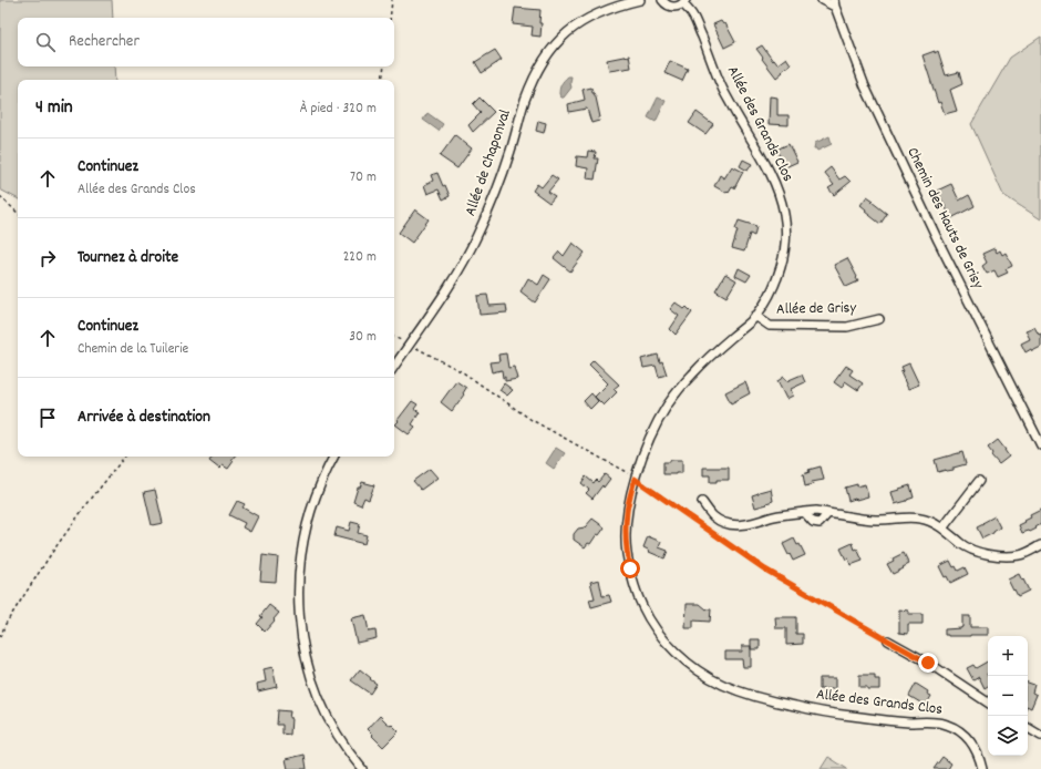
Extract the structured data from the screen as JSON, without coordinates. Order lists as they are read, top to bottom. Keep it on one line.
{"streets":{"street":["Allée des Grands Clos","Allée de Chaponval","Chemin des Hauts de Grisy","Allée de Grisy"]},"crossings":[["Allée des Grands Clos","Allée de Grisy"]],"page":{"search":"Rechercher","heading":["4 min","À pied · 320 m"],"list":[["Continuez","Allée des Grands Clos","70 m"],["Tournez à droite","220 m"],["Continuez","Chemin de la Tuilerie","30 m"],"Arrivée à destination"],"map_buttons":["+","−"]}}
